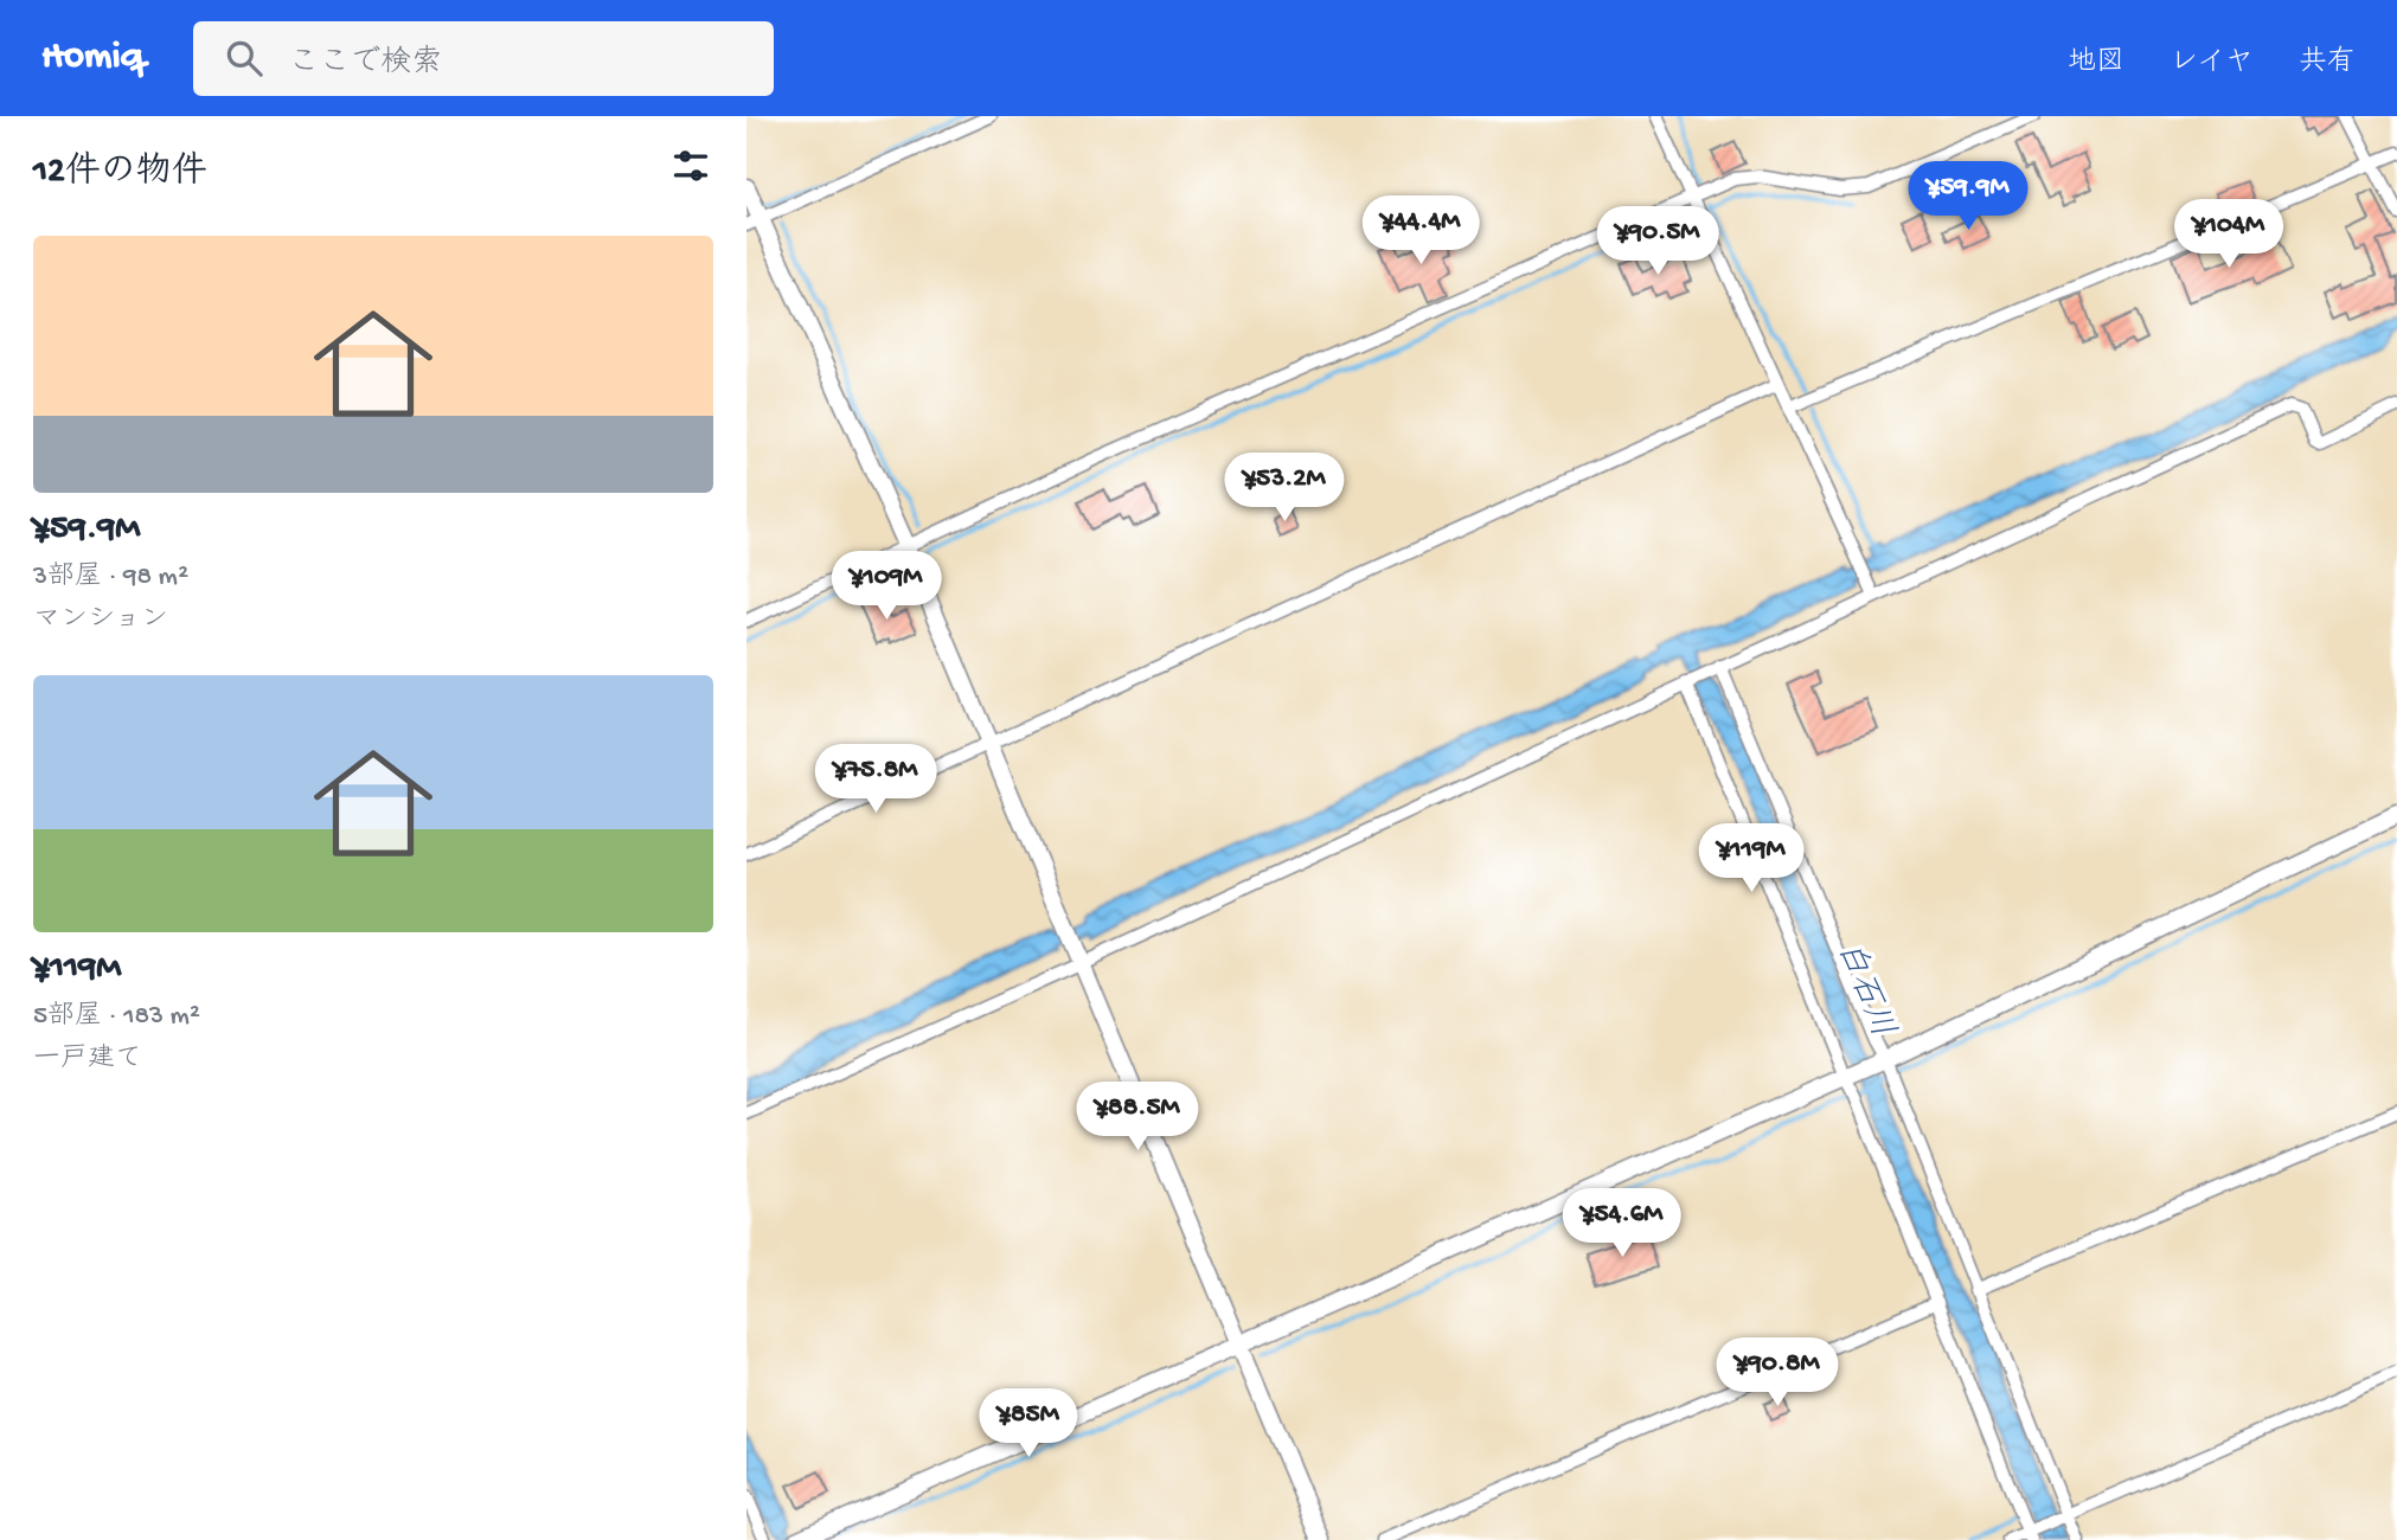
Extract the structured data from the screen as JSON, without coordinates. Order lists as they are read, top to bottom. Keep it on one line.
{"water":["白石川"],"page":{"header":"Homiq","search":"ここで検索","nav":["地図","レイヤ","共有"],"heading":"12件の物件","price":["¥59.9M","¥44.4M","¥104M","¥90.5M","¥53.2M","¥109M","¥75.8M","¥119M","¥88.5M","¥54.6M","¥90.8M","¥85M"],"list":[{"name":"¥59.9M","note":"3部屋 · 98 m² · マンション"},{"name":"¥119M","note":"5部屋 · 183 m² · 一戸建て"}]}}
